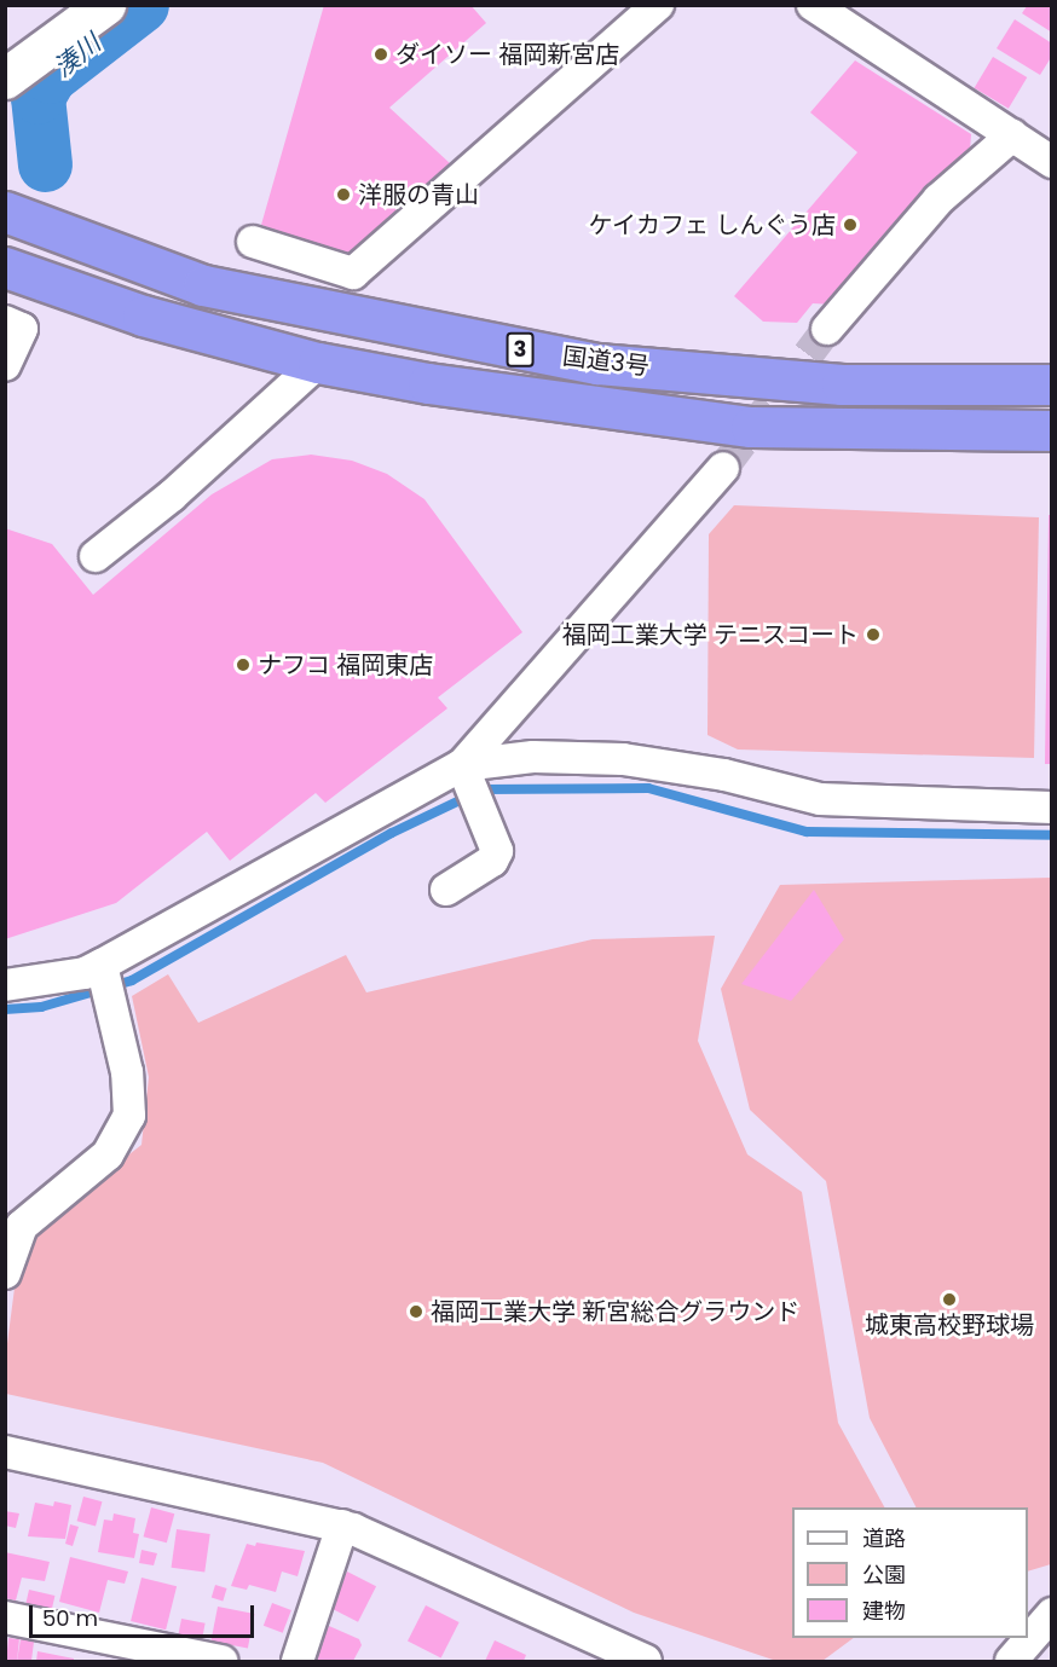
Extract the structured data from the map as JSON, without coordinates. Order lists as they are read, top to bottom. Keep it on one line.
{"streets":{"highway":["3","国道3号"]},"water":["湊川"],"places":["ダイソー 福岡新宮店","洋服の青山","ケイカフェ しんぐう店","福岡工業大学 テニスコート","ナフコ 福岡東店","城東高校野球場","福岡工業大学 新宮総合グラウンド"],"legend":["道路","公園","建物"],"scale_bar":"50 m"}
